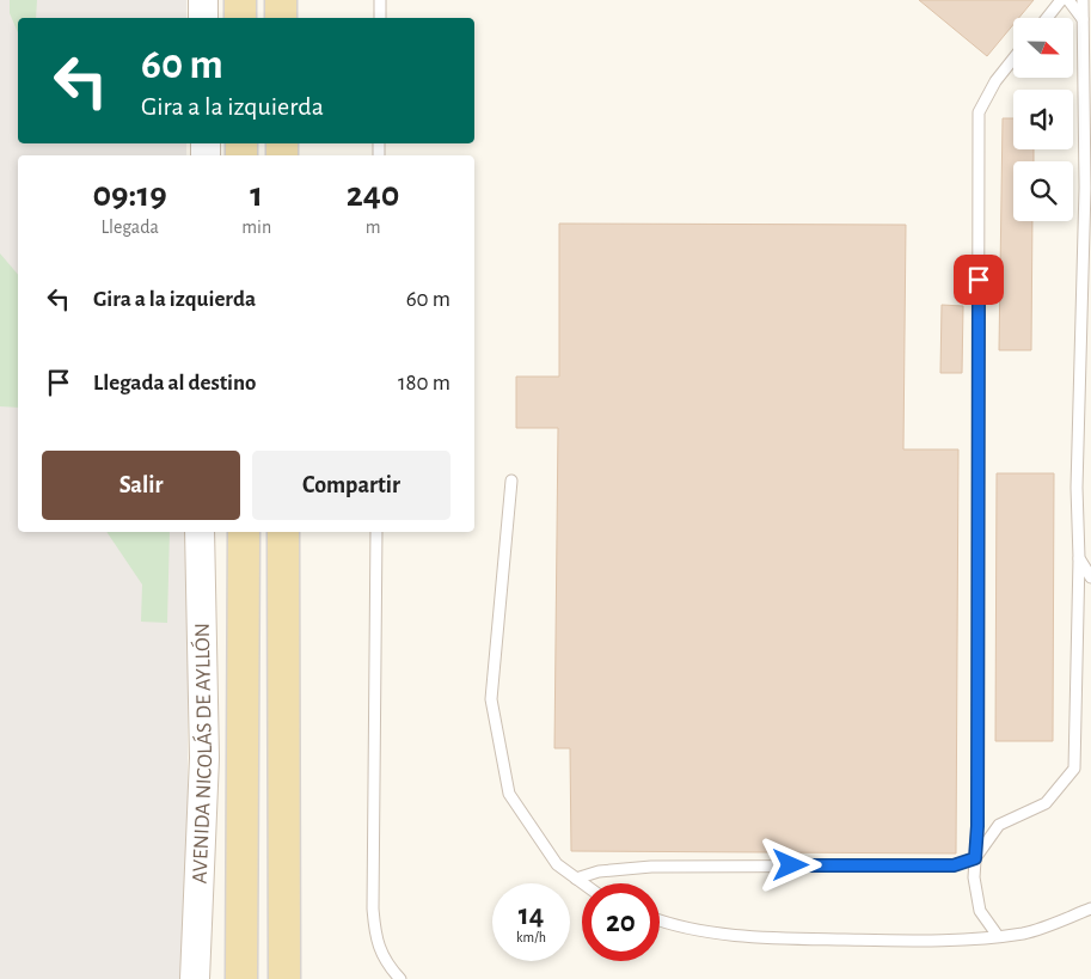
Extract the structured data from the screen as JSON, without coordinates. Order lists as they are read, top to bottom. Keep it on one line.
{"streets":{"main road":["AVENIDA NICOLÁS DE AYLLÓN"]},"north":"right","page":{"turn":["60 m","Gira a la izquierda"],"eta":["09:19","Llegada","1","min","240","m"],"list":[{"name":"Gira a la izquierda","value":"60 m"},{"name":"Llegada al destino","value":"180 m"}],"buttons":["Salir","Compartir"],"speed":"14 km/h","limit":"20"}}
